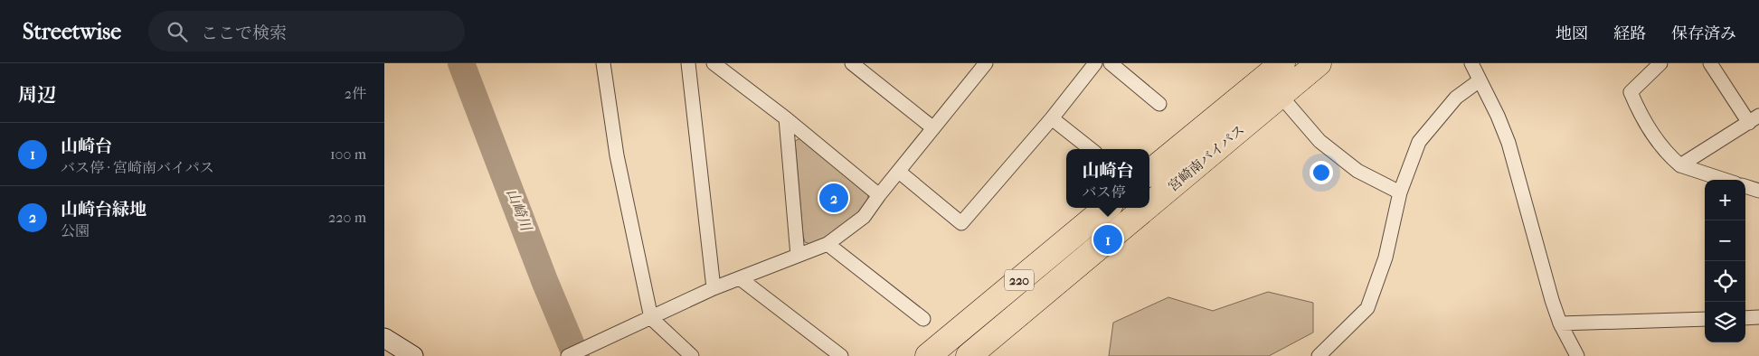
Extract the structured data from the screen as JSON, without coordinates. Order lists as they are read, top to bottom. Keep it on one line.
{"streets":{"highway":["宮崎南バイパス","220"]},"water":["山崎川"],"page":{"header":"Streetwise","search":"ここで検索","nav":["地図","経路","保存済み"],"heading":["周辺","2件"],"list":[{"mark":"1","name":"山崎台","note":"バス停 · 宮崎南バイパス","value":"100 m"},{"mark":"2","name":"山崎台緑地","note":"公園","value":"220 m"}],"popup":["山崎台","バス停"],"map_buttons":["+","−"],"pins":["2","1"]}}
